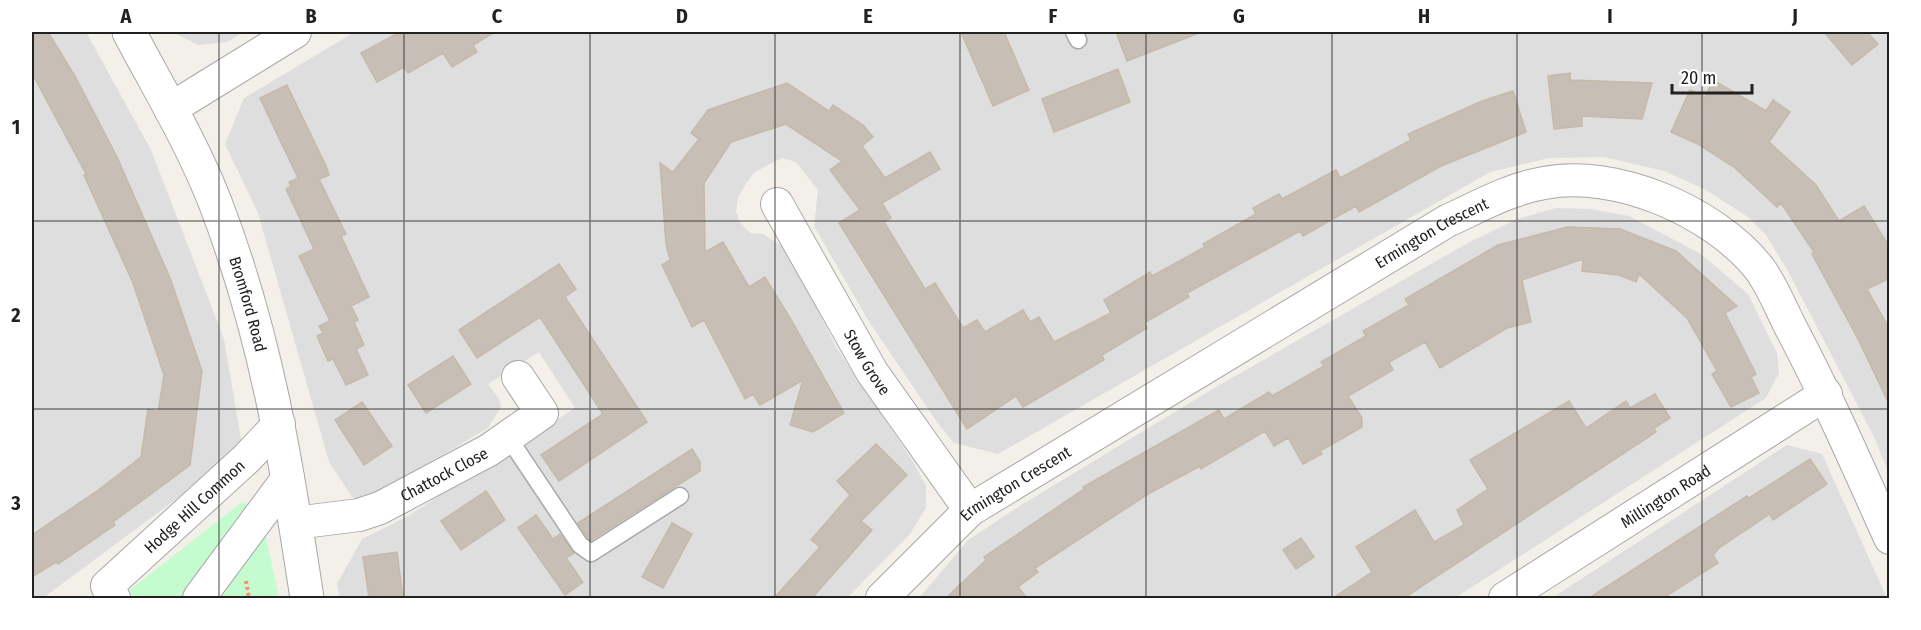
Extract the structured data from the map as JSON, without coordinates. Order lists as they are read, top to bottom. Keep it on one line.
{"streets":{"street":["Ermington Crescent","Bromford Road","Stow Grove","Chattock Close","Millington Road","Hodge Hill Common"]},"crossings":[["Ermington Crescent","Stow Grove"],["Ermington Crescent","Millington Road"],["Bromford Road","Chattock Close"],["Bromford Road","Hodge Hill Common"]],"scale_bar":"20 m","grid":{"columns":["A","B","C","D","E","F","G","H","I","J"],"rows":["1","2","3"]}}
